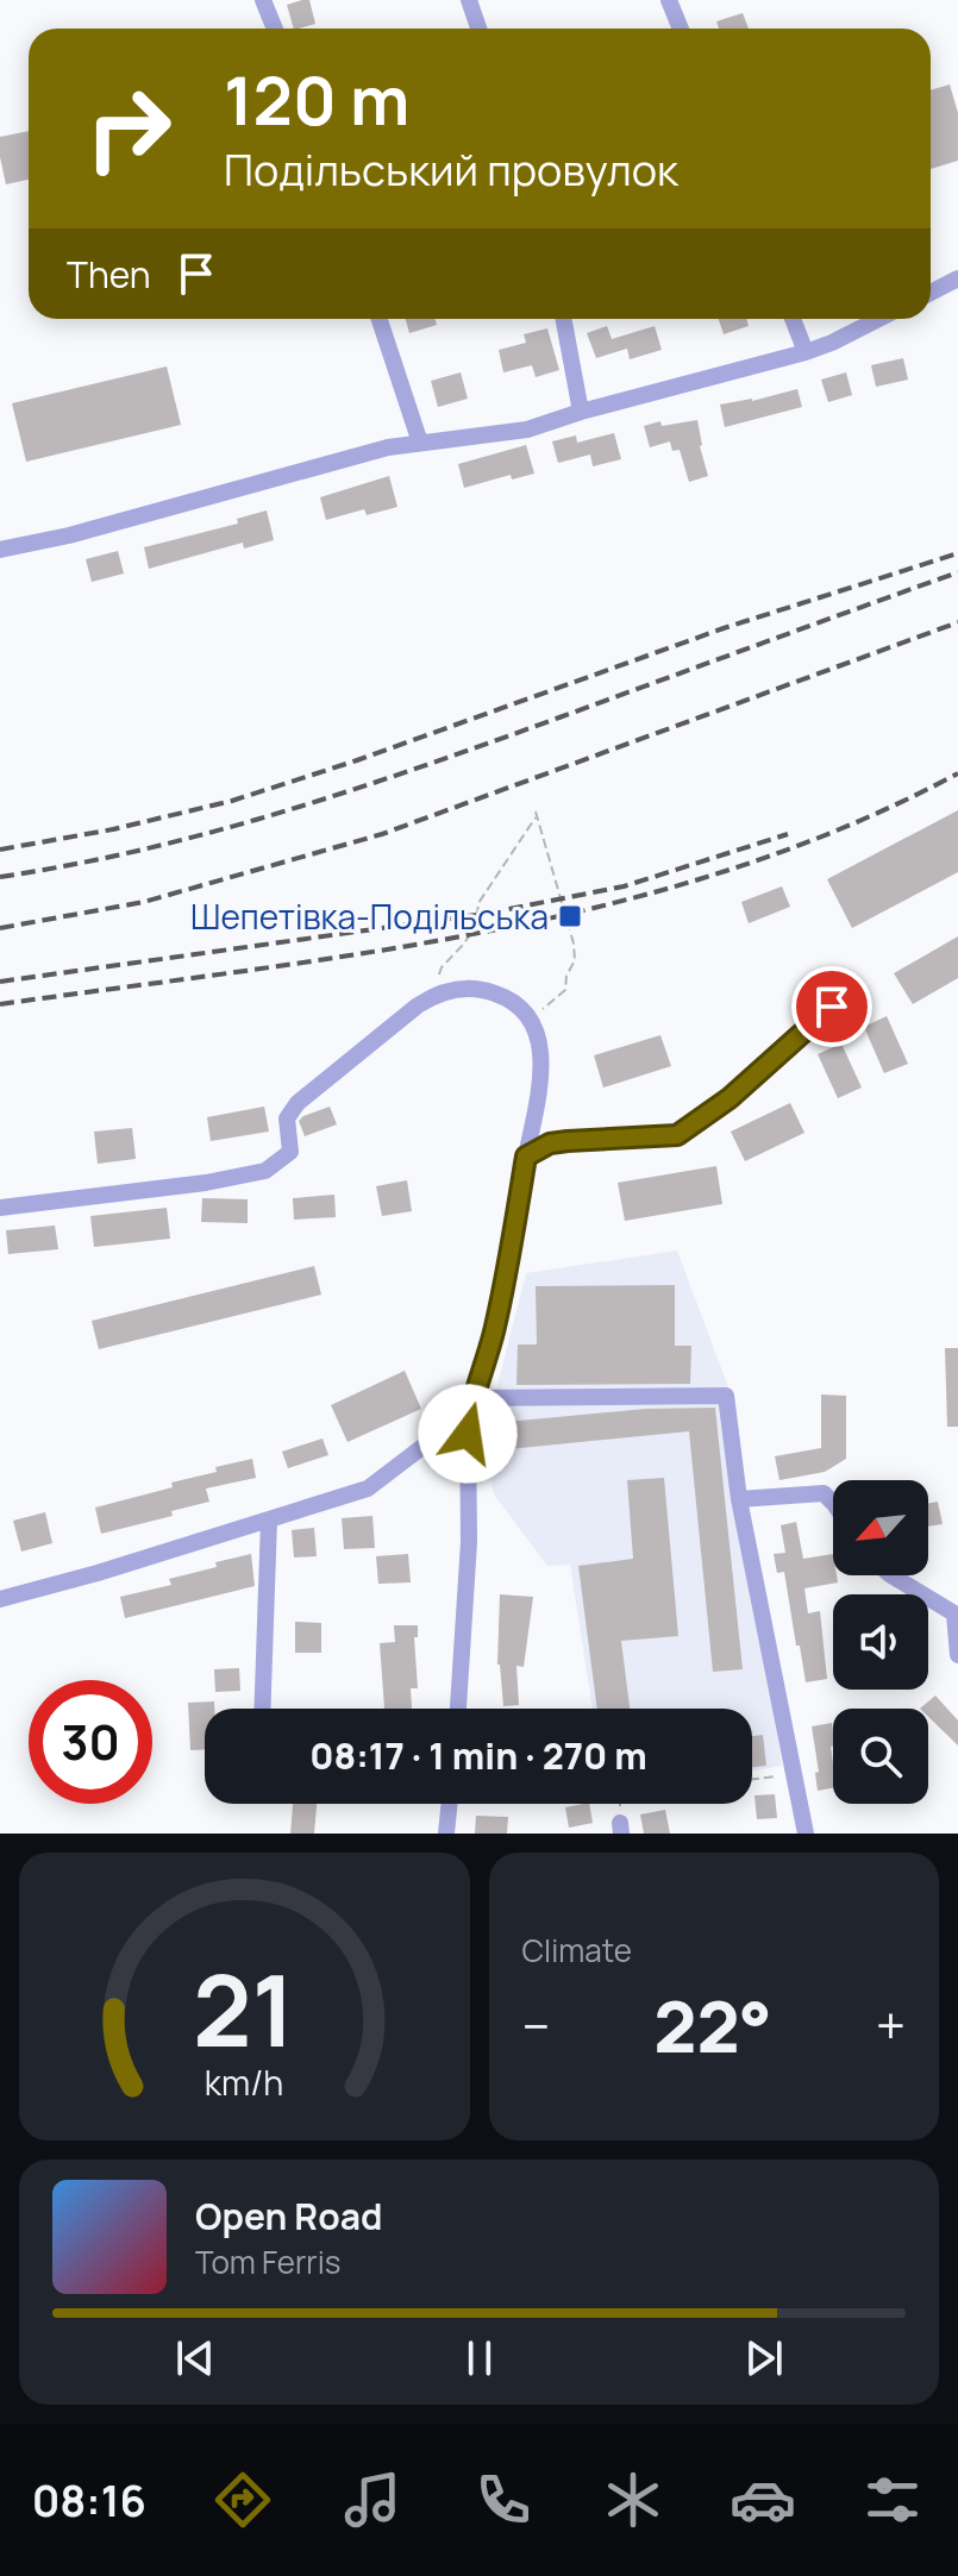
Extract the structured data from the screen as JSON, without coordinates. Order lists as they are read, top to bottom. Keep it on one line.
{"places":{"transit":["Шепетівка-Подільська"]},"north":"bottom left","page":{"turn":["120 m","Подільський провулок"],"then":"Then","limit":"30","trip":"08:17 · 1 min · 270 m","tile":"Climate","heat":["−","22°","+"],"song":["Open Road","Tom Ferris"],"tabs":"08:16","gauge":["21","km/h"]}}
